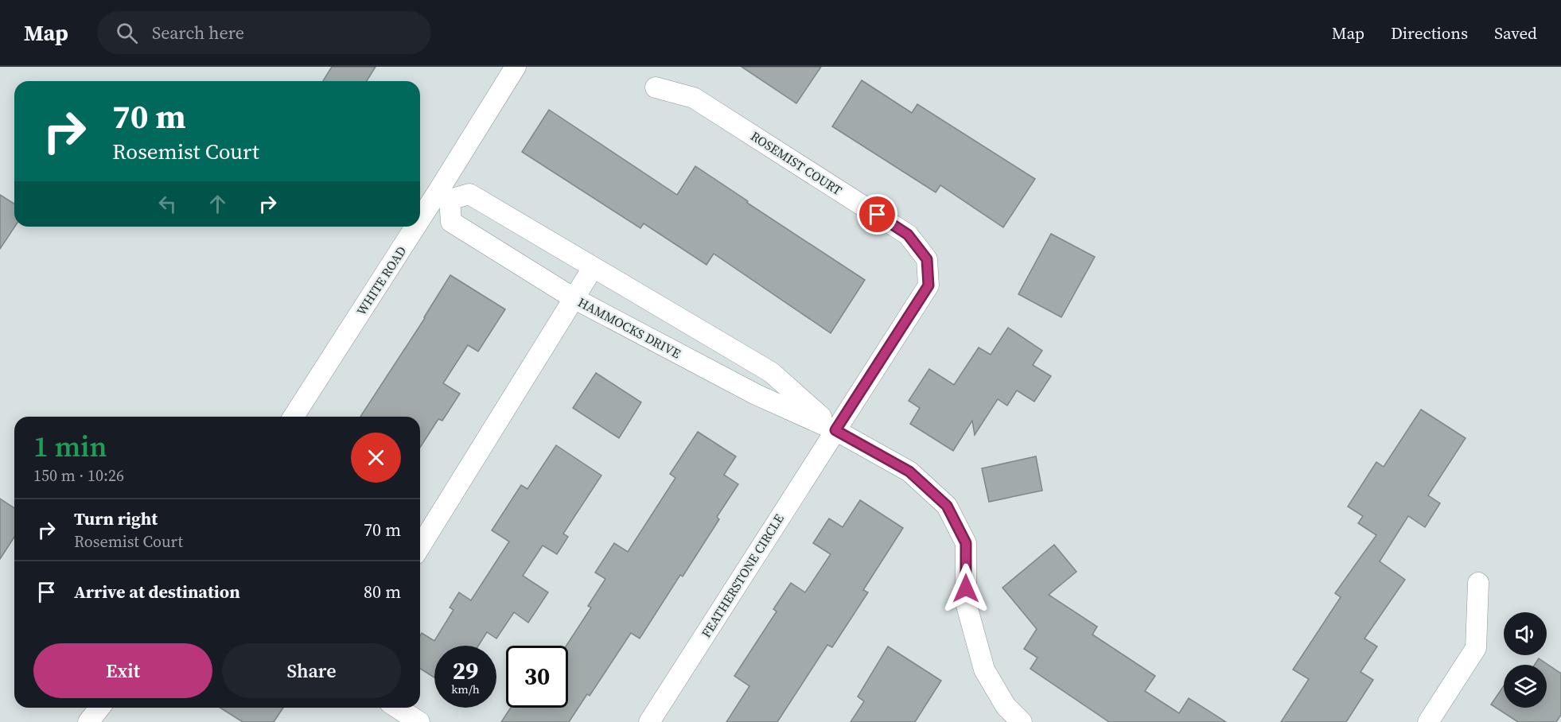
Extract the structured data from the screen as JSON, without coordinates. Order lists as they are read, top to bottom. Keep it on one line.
{"streets":{"street":["ROSEMIST COURT","WHITE ROAD","HAMMOCKS DRIVE","FEATHERSTONE CIRCLE"]},"crossings":[["ROSEMIST COURT","HAMMOCKS DRIVE"],["ROSEMIST COURT","FEATHERSTONE CIRCLE"],["WHITE ROAD","HAMMOCKS DRIVE"],["HAMMOCKS DRIVE","FEATHERSTONE CIRCLE"]],"page":{"header":"Map","search":"Search here","nav":["Map","Directions","Saved"],"turn":["70 m","Rosemist Court"],"heading":["1 min","150 m · 10:26"],"list":[{"name":"Turn right","note":"Rosemist Court","value":"70 m"},{"name":"Arrive at destination","value":"80 m"}],"buttons":["Exit","Share"],"speed":"29 km/h","limit":"30"}}
